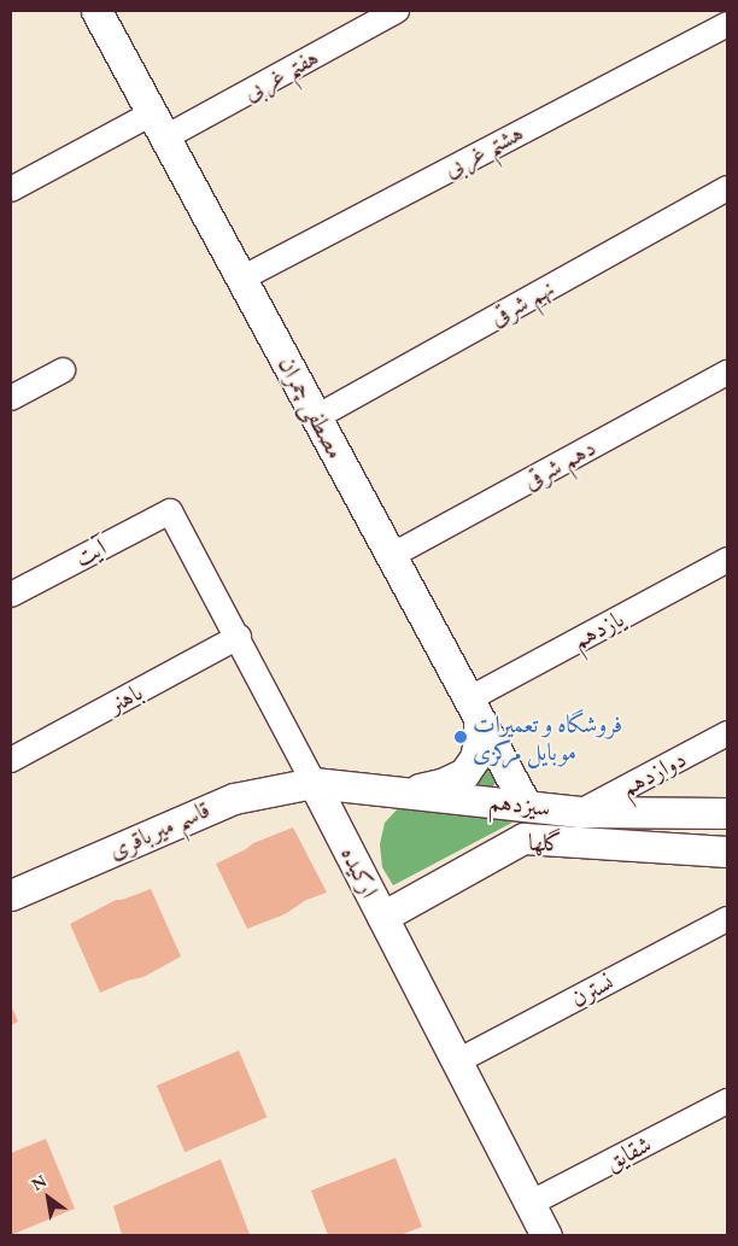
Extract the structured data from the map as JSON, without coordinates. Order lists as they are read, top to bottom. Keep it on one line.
{"streets":{"street":["هفتم غربی","هشتم غربی","نهم شرقی","مصطفی چمران","دهم شرقی","آیت","یازدهم","باهنر","دوازدهم","سیزدهم","قاسم میرباقری","گلها","ارکیده","نسترن","شقایق"]},"crossings":[["هفتم غربی","مصطفی چمران"],["هشتم غربی","مصطفی چمران"],["نهم شرقی","مصطفی چمران"],["مصطفی چمران","دهم شرقی"],["مصطفی چمران","یازدهم"],["مصطفی چمران","سیزدهم"],["آیت","ارکیده"],["باهنر","ارکیده"],["دوازدهم","سیزدهم"],["سیزدهم","قاسم میرباقری"],["سیزدهم","ارکیده"],["قاسم میرباقری","ارکیده"],["گلها","ارکیده"],["ارکیده","نسترن"],["ارکیده","شقایق"]],"places":["فروشگاه و تعمیرات موبایل مرکزی"],"north":"top left"}
